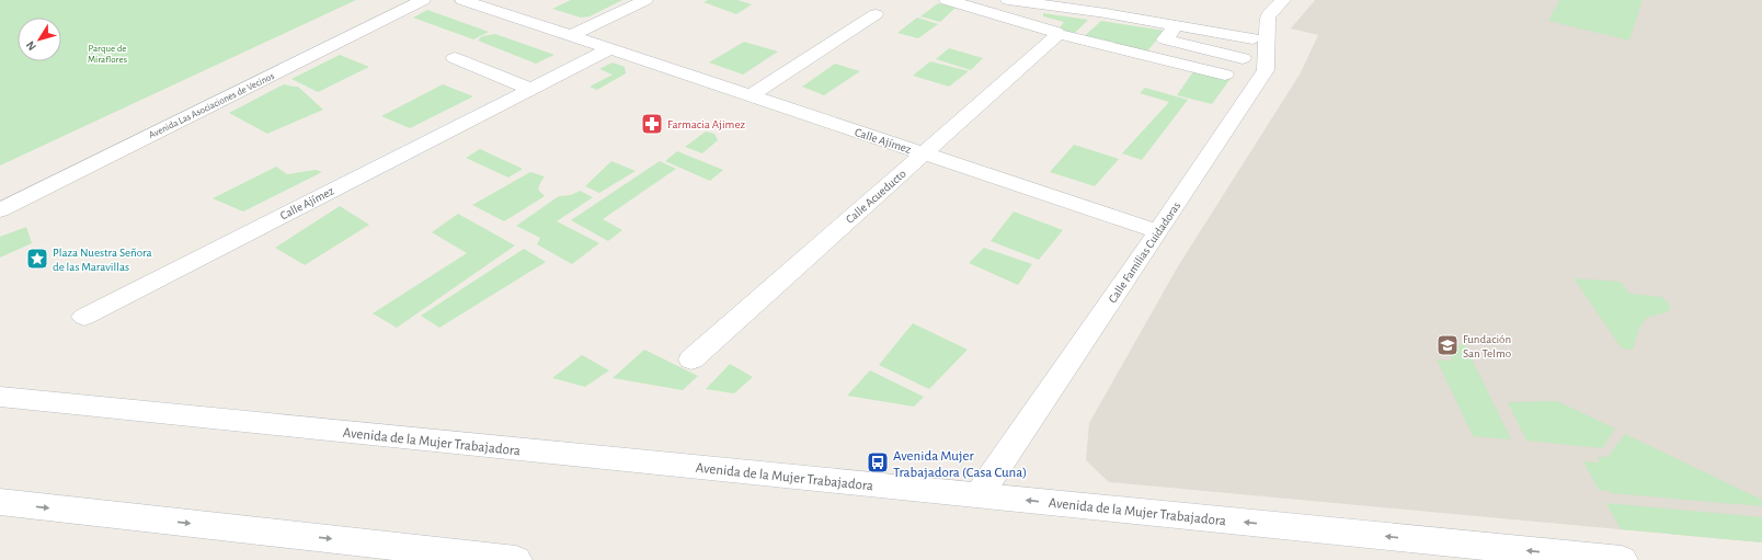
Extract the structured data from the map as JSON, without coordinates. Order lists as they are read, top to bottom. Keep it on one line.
{"streets":{"street":["Avenida Las Asociaciones de Vecinos","Calle Ajímez","Calle Acueducto","Calle Familias Cuidadoras","Avenida de la Mujer Trabajadora"]},"crossings":[["Calle Ajímez","Calle Acueducto"],["Calle Ajímez","Calle Familias Cuidadoras"],["Calle Familias Cuidadoras","Avenida de la Mujer Trabajadora"]],"one_way":["Avenida de la Mujer Trabajadora"],"parks":["Parque de Miraflores"],"places":{"pharmacy":["Farmacia Ajimez"],"place":["Plaza Nuestra Señora de las Maravillas"],"school or university":["Fundación San Telmo"],"bus stop":["Avenida Mujer Trabajadora (Casa Cuna)"]},"north":"bottom left"}
